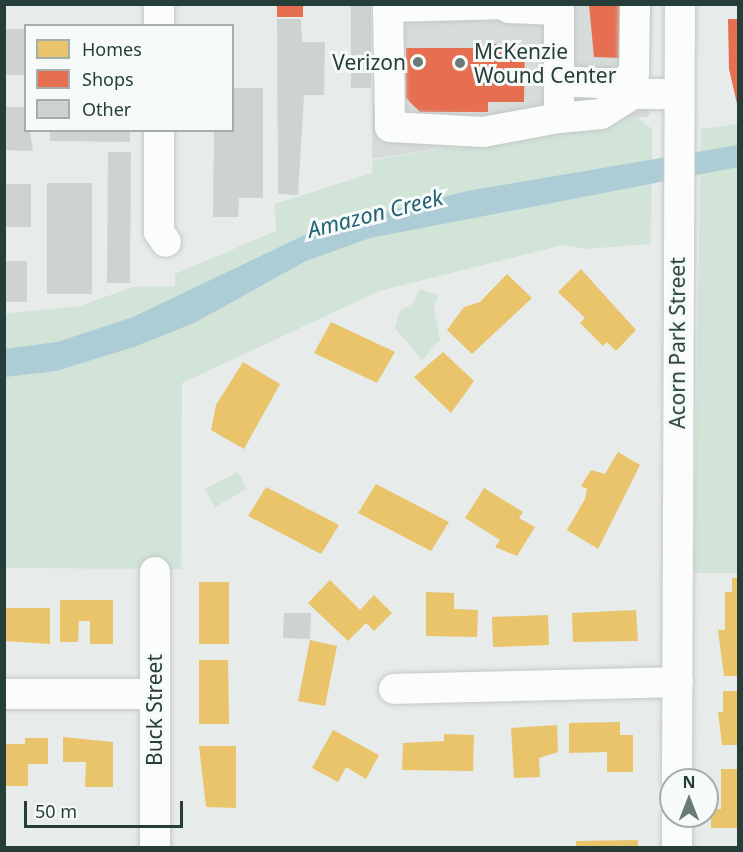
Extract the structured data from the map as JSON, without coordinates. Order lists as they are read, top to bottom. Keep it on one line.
{"streets":{"street":["Acorn Park Street","Buck Street"]},"water":["Amazon Creek"],"places":["Verizon","McKenzie Wound Center"],"legend":["Homes","Shops","Other"],"scale_bar":"50 m","north":"top"}
